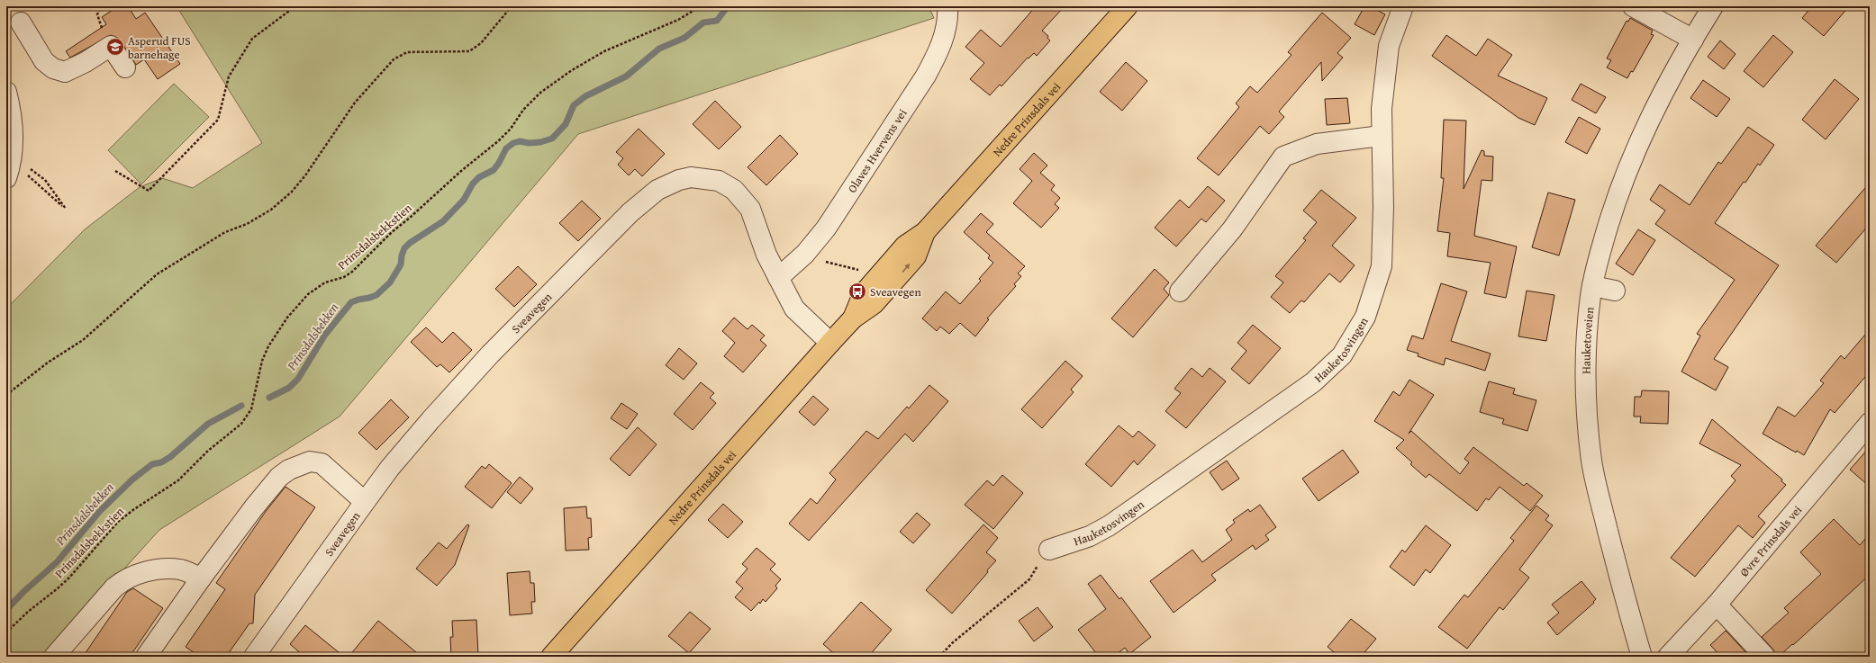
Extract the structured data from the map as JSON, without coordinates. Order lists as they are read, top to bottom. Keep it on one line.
{"streets":{"main road":["Nedre Prinsdals vei"],"street":["Olaves Hvervens vei","Sveavegen","Hauketoveien","Hauketosvingen","Øvre Prinsdals vei"],"path":["Prinsdalsbekkstien"]},"crossings":[["Nedre Prinsdals vei","Sveavegen"],["Olaves Hvervens vei","Sveavegen"]],"water":["Prinsdalsbekken"],"places":{"school or university":["Asperud FUS barnehage"],"bus stop":["Sveavegen"]}}
